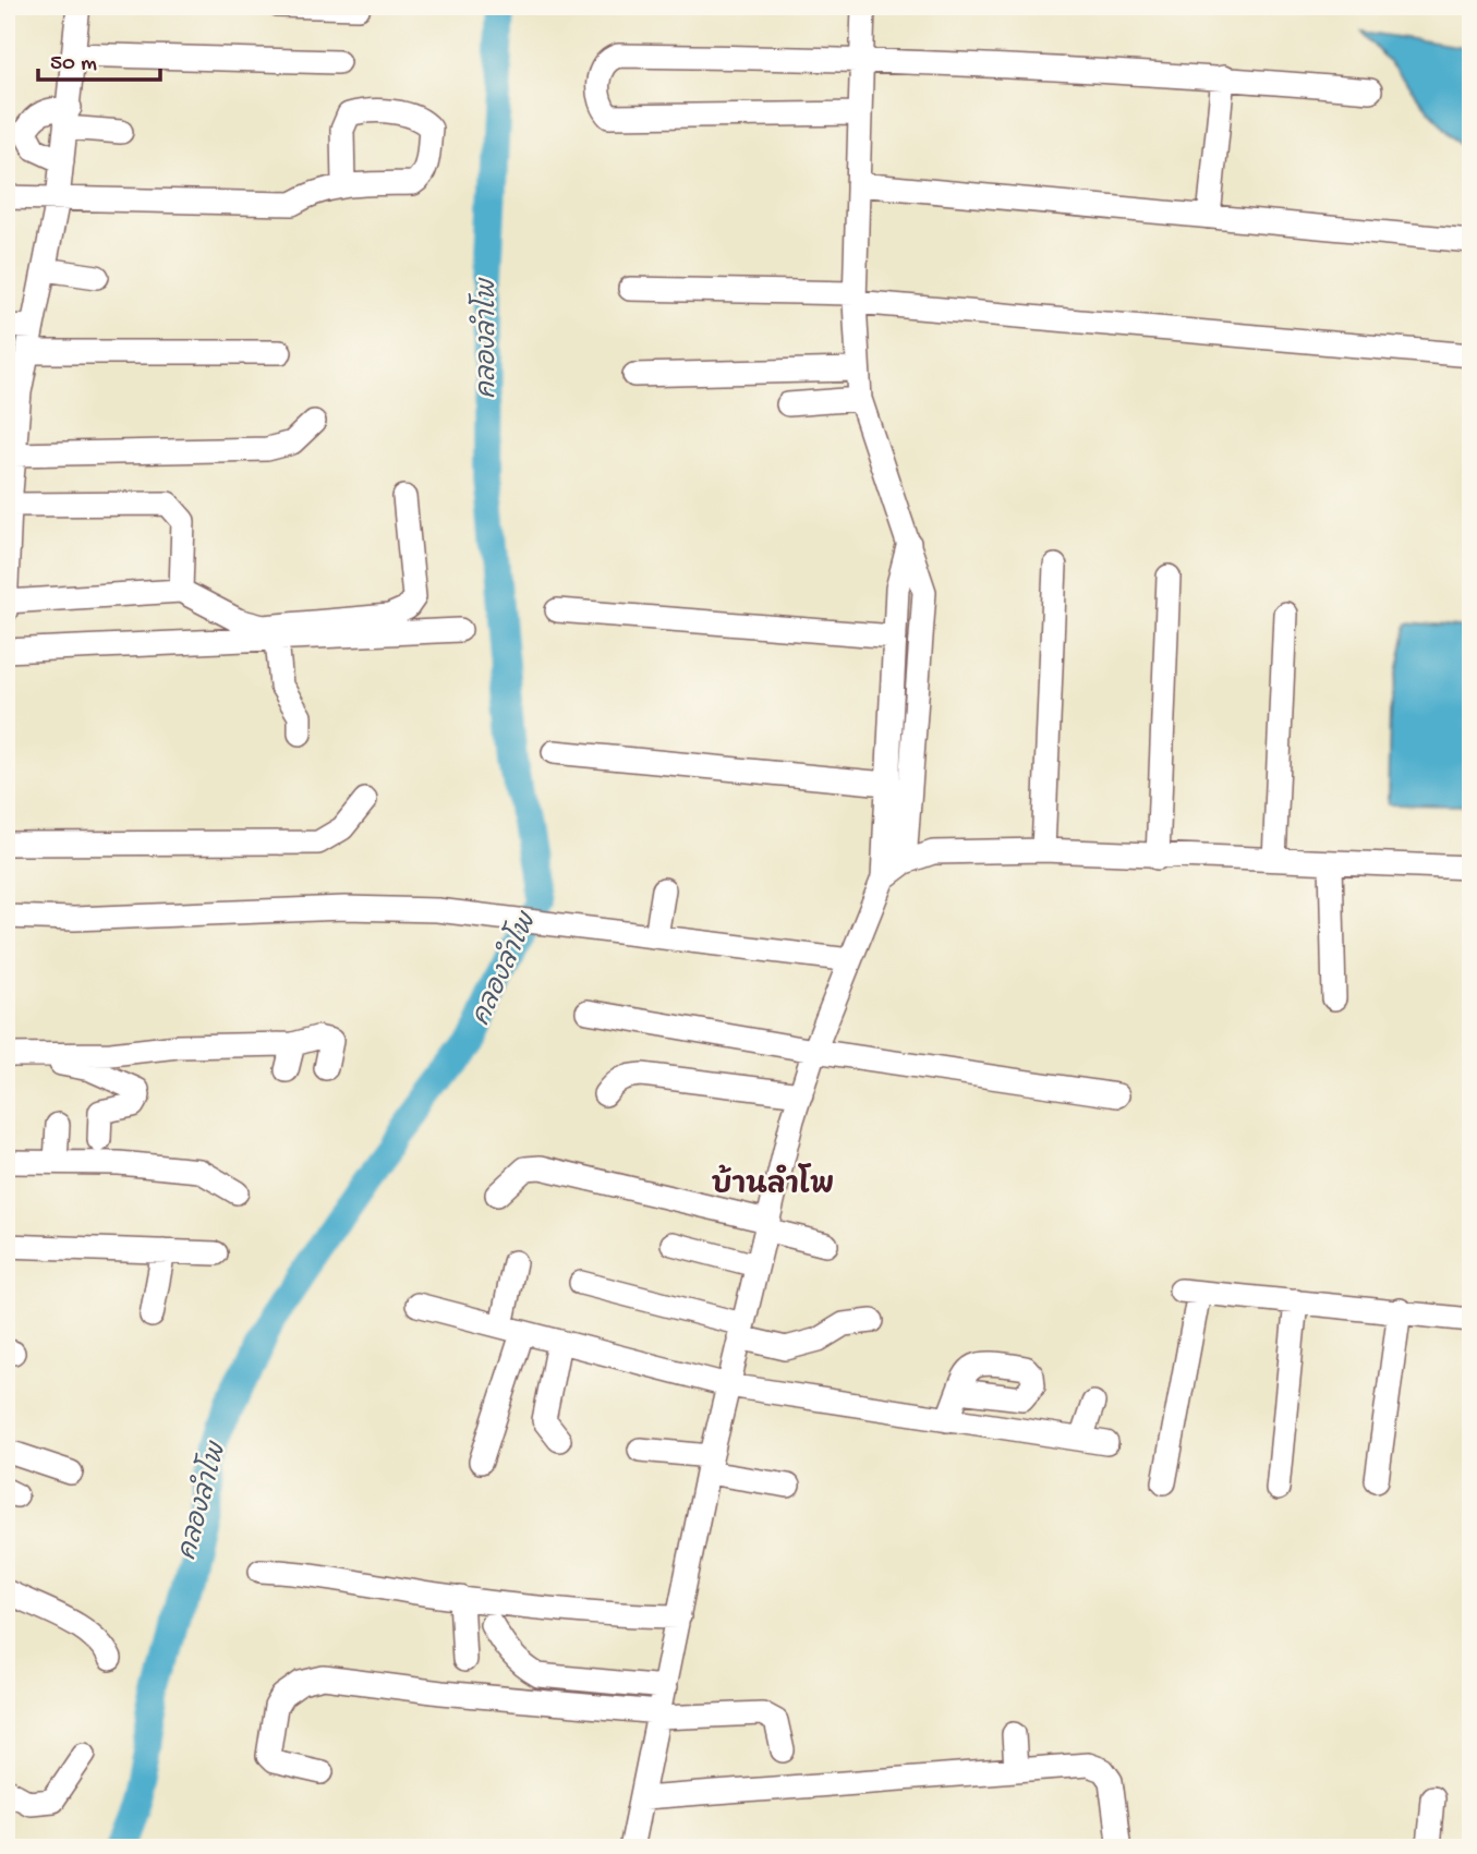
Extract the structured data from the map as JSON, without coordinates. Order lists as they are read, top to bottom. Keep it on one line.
{"districts":["บ้านลำโพ"],"water":["คลองลำโพ"],"scale_bar":"50 m"}
